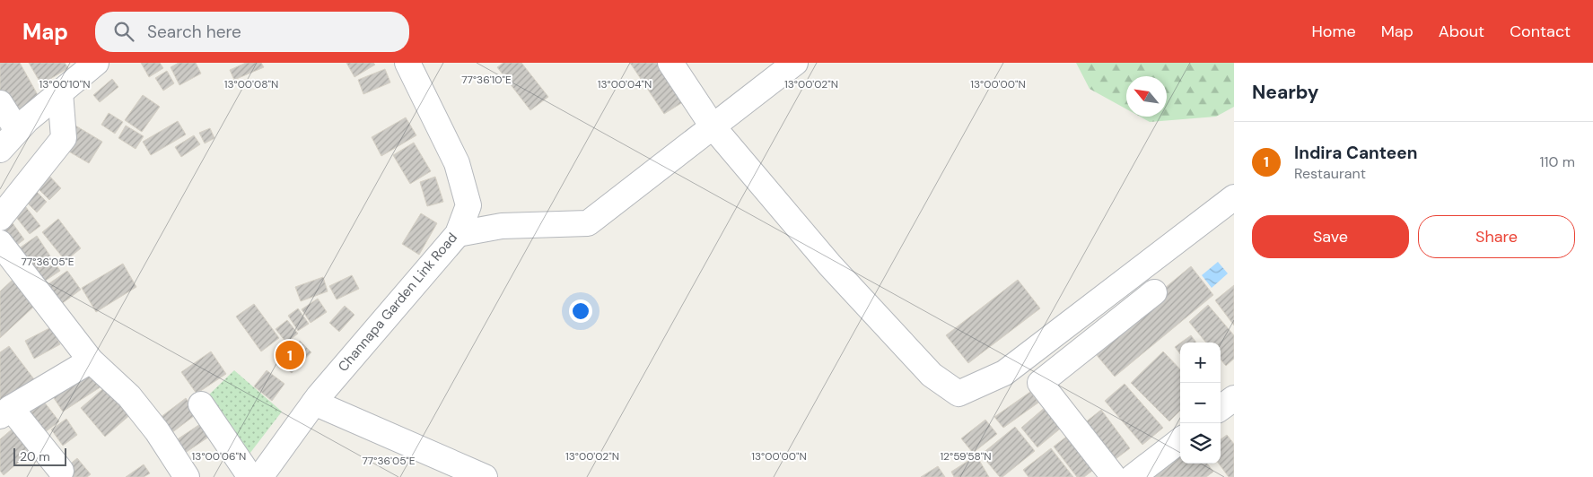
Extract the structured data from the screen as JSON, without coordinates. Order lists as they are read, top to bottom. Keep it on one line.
{"streets":{"street":["Channapa Garden Link Road"]},"scale_bar":"20 m","north":"top left","page":{"header":"Map","search":"Search here","nav":["Home","Map","About","Contact"],"heading":"Nearby","list":[{"mark":"1","name":"Indira Canteen","note":"Restaurant","value":"110 m"}],"buttons":["Save","Share"],"pins":"1","map_buttons":["+","−"],"scale":"20 m"},"coordinates":["77°36'10\"E","13°00'10\"N","13°00'08\"N","13°00'04\"N","13°00'02\"N","13°00'00\"N","77°36'05\"E","13°00'06\"N","12°59'58\"N"]}
